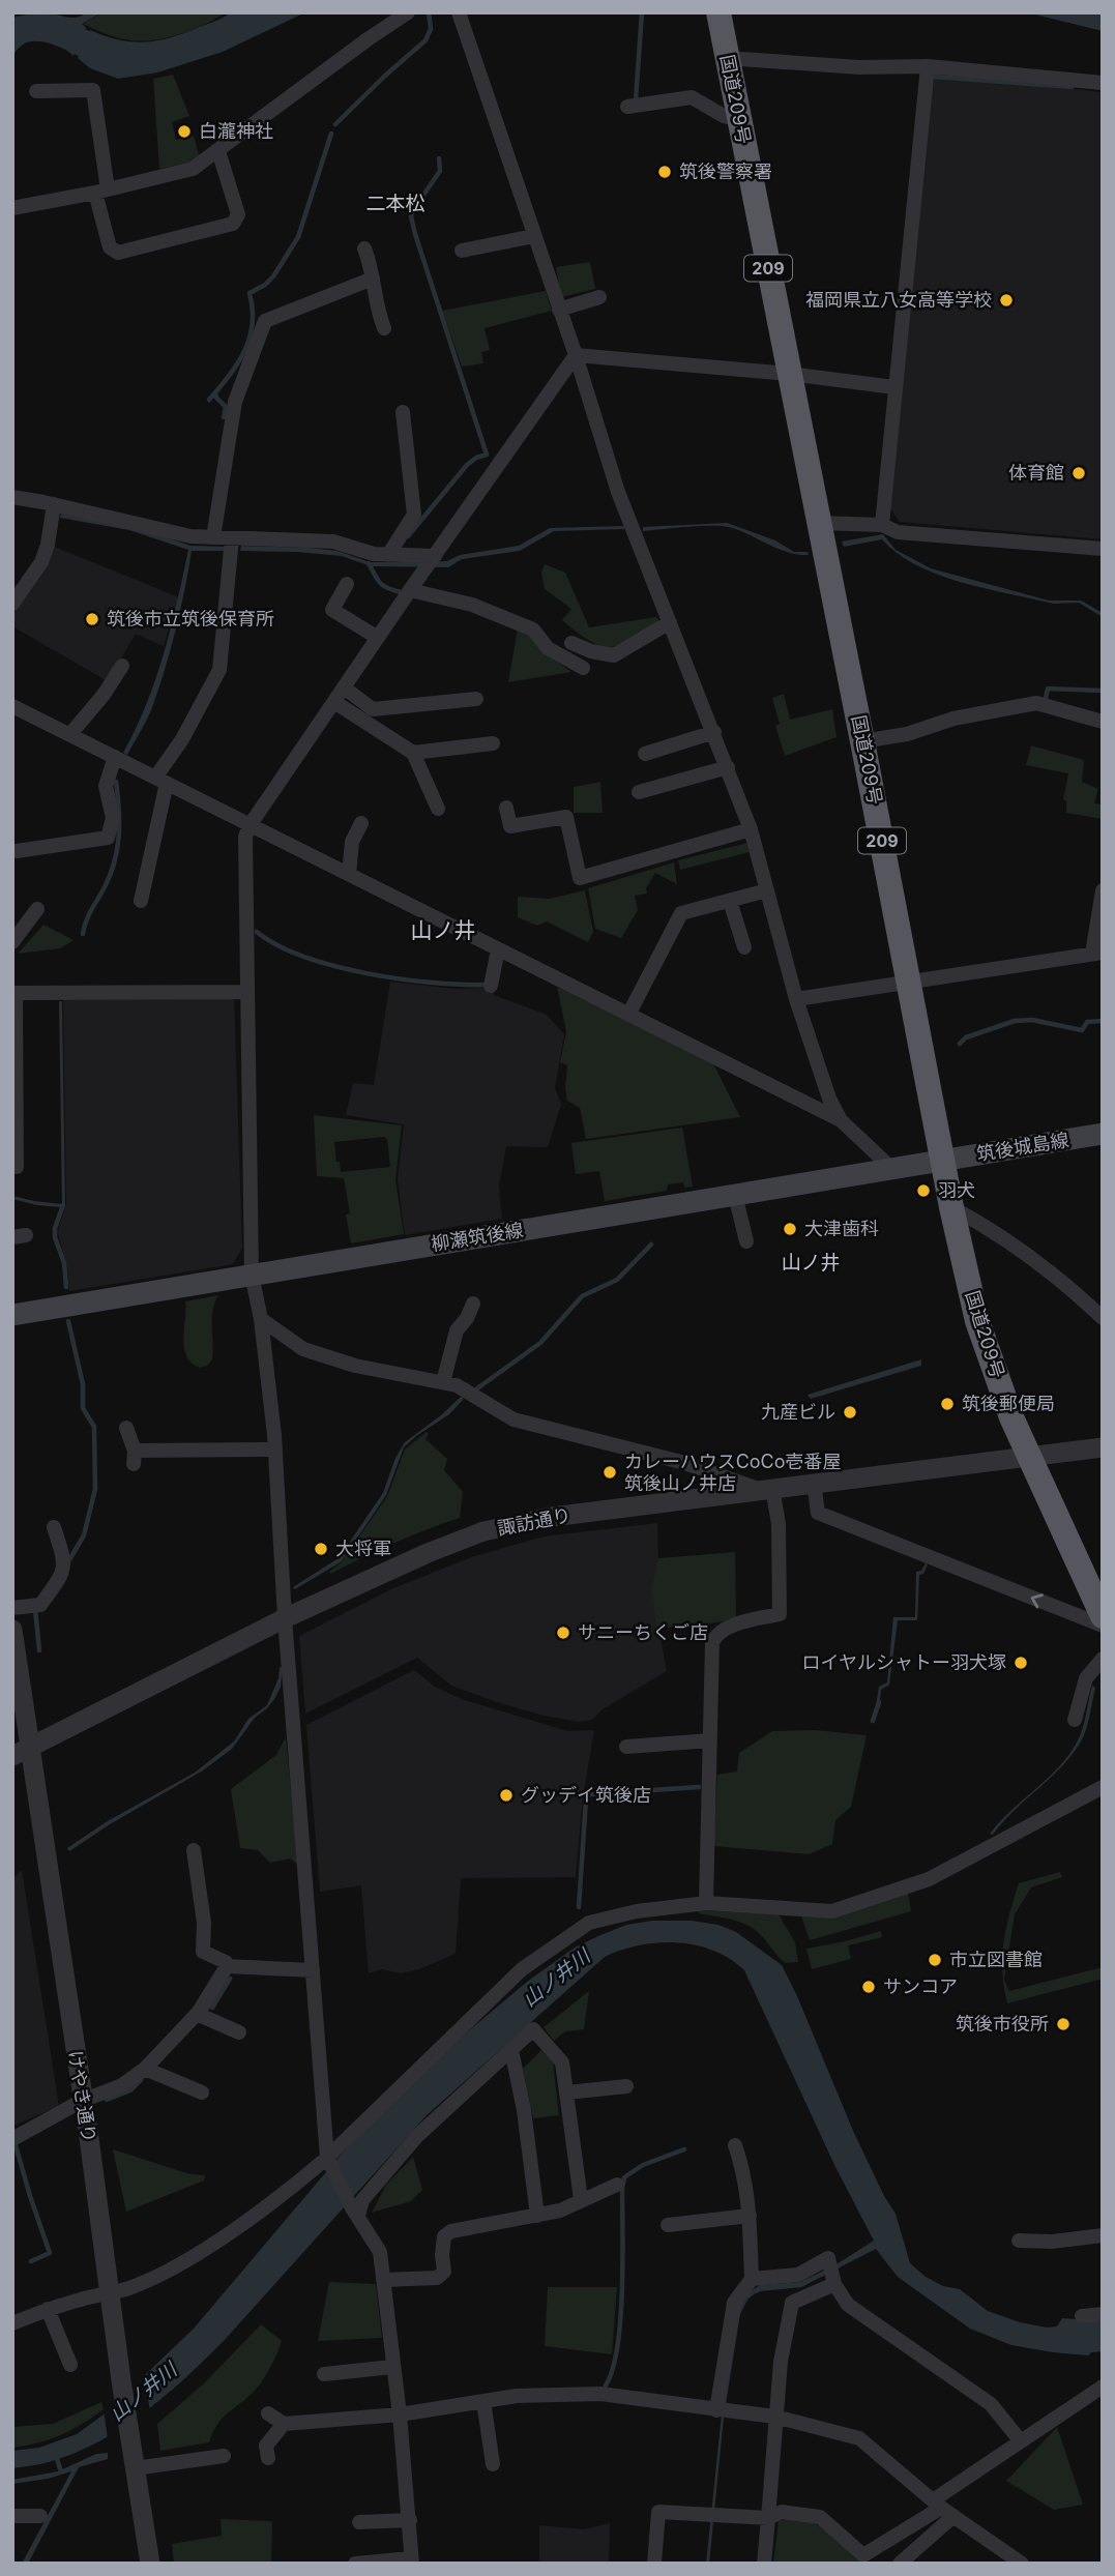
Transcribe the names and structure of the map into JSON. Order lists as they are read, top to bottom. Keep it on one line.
{"streets":{"highway":["国道209号","209"],"main road":["筑後城島線","柳瀬筑後線"],"street":["諏訪通り","けやき通り"]},"crossings":[["国道209号","筑後城島線"],["国道209号","柳瀬筑後線"],["国道209号","諏訪通り"],["筑後城島線","柳瀬筑後線"],["諏訪通り","けやき通り"]],"districts":["二本松","山ノ井","山ノ井"],"water":["山ノ井川"],"places":["白瀧神社","筑後警察署","福岡県立八女高等学校","体育館","筑後市立筑後保育所","羽犬","大津歯科","筑後郵便局","九産ビル","カレーハウスCoCo壱番屋 筑後山ノ井店","大将軍","サニーちくご店","ロイヤルシャトー羽犬塚","グッデイ筑後店","市立図書館","サンコア","筑後市役所"]}
